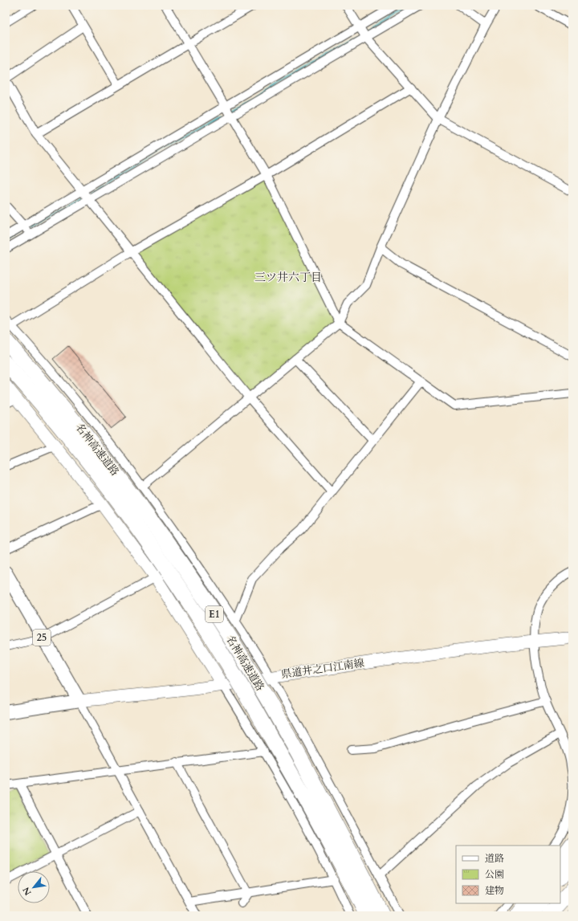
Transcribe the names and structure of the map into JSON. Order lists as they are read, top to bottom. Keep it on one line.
{"streets":{"highway":["名神高速道路","E1"],"main road":["25","県道井之口江南線"]},"crossings":[["25","県道井之口江南線"]],"districts":["三ツ井六丁目"],"legend":["道路","公園","建物"],"north":"bottom left"}
